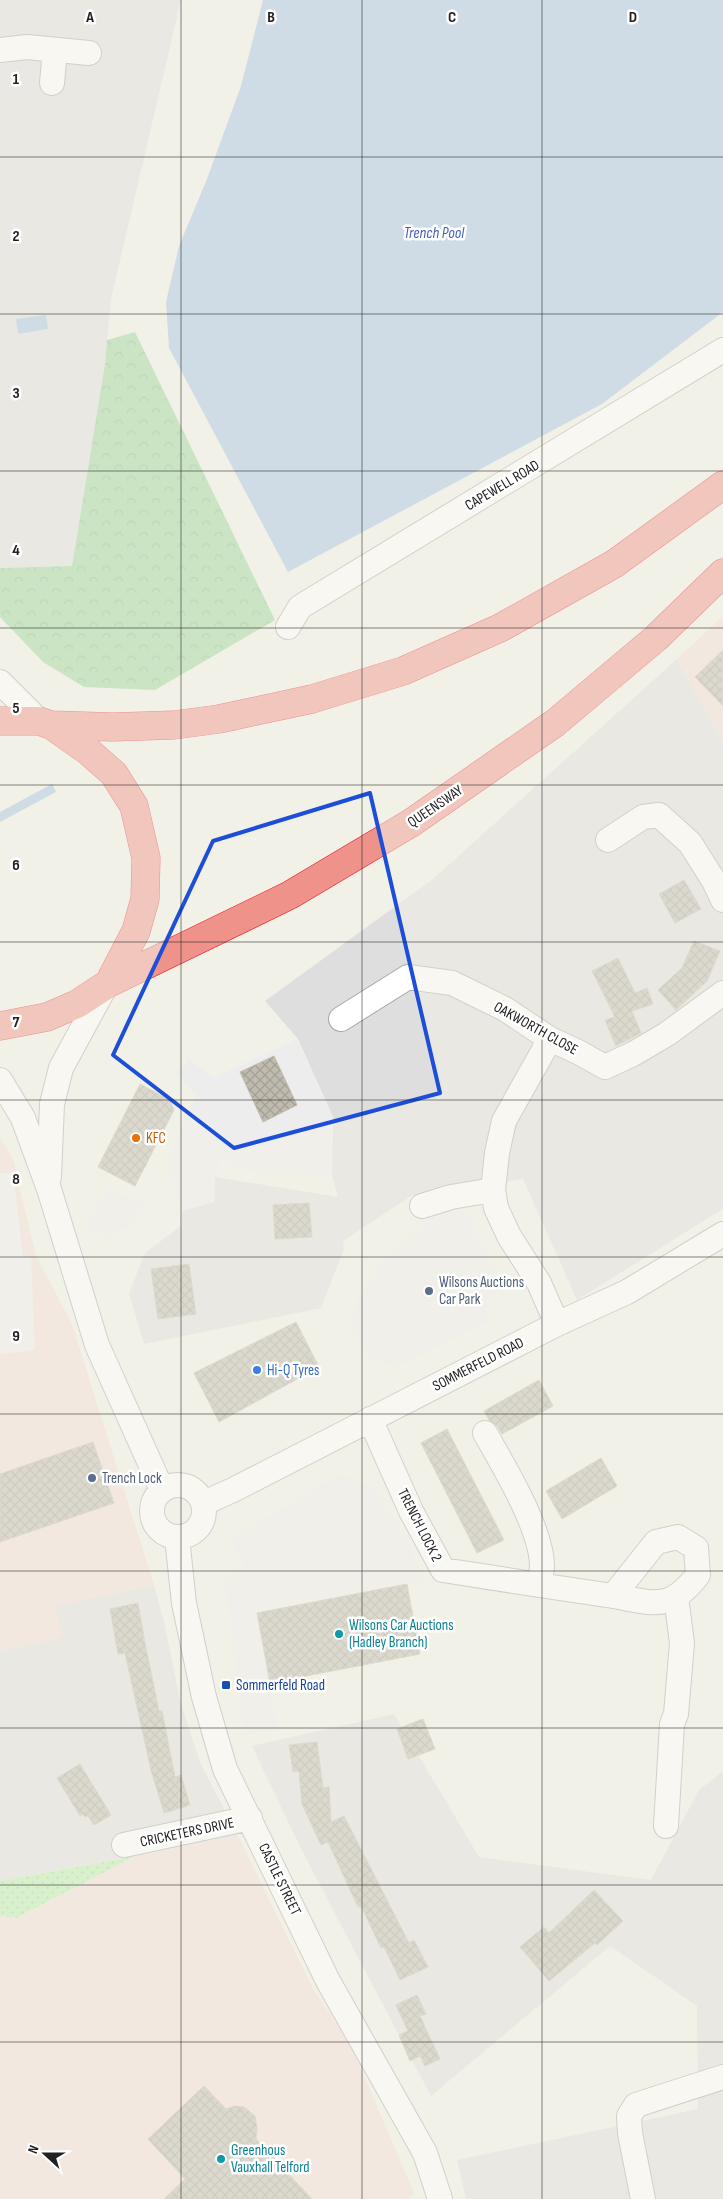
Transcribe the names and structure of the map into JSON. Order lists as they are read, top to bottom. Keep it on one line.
{"streets":{"highway":["QUEENSWAY"],"street":["CAPEWELL ROAD","OAKWORTH CLOSE","SOMMERFELD ROAD","TRENCH LOCK 2","CRICKETERS DRIVE","CASTLE STREET"]},"crossings":[["SOMMERFELD ROAD","TRENCH LOCK 2"],["SOMMERFELD ROAD","CASTLE STREET"],["CRICKETERS DRIVE","CASTLE STREET"]],"water":["Trench Pool"],"places":{"other":["KFC","Wilsons Auctions Car Park","Hi-Q Tyres","Trench Lock","Wilsons Car Auctions (Hadley Branch)","Greenhous Vauxhall Telford"],"transit":["Sommerfeld Road"]},"north":"left","grid":{"columns":["A","B","C","D"],"rows":["1","2","3","4","5","6","7","8","9"]}}
